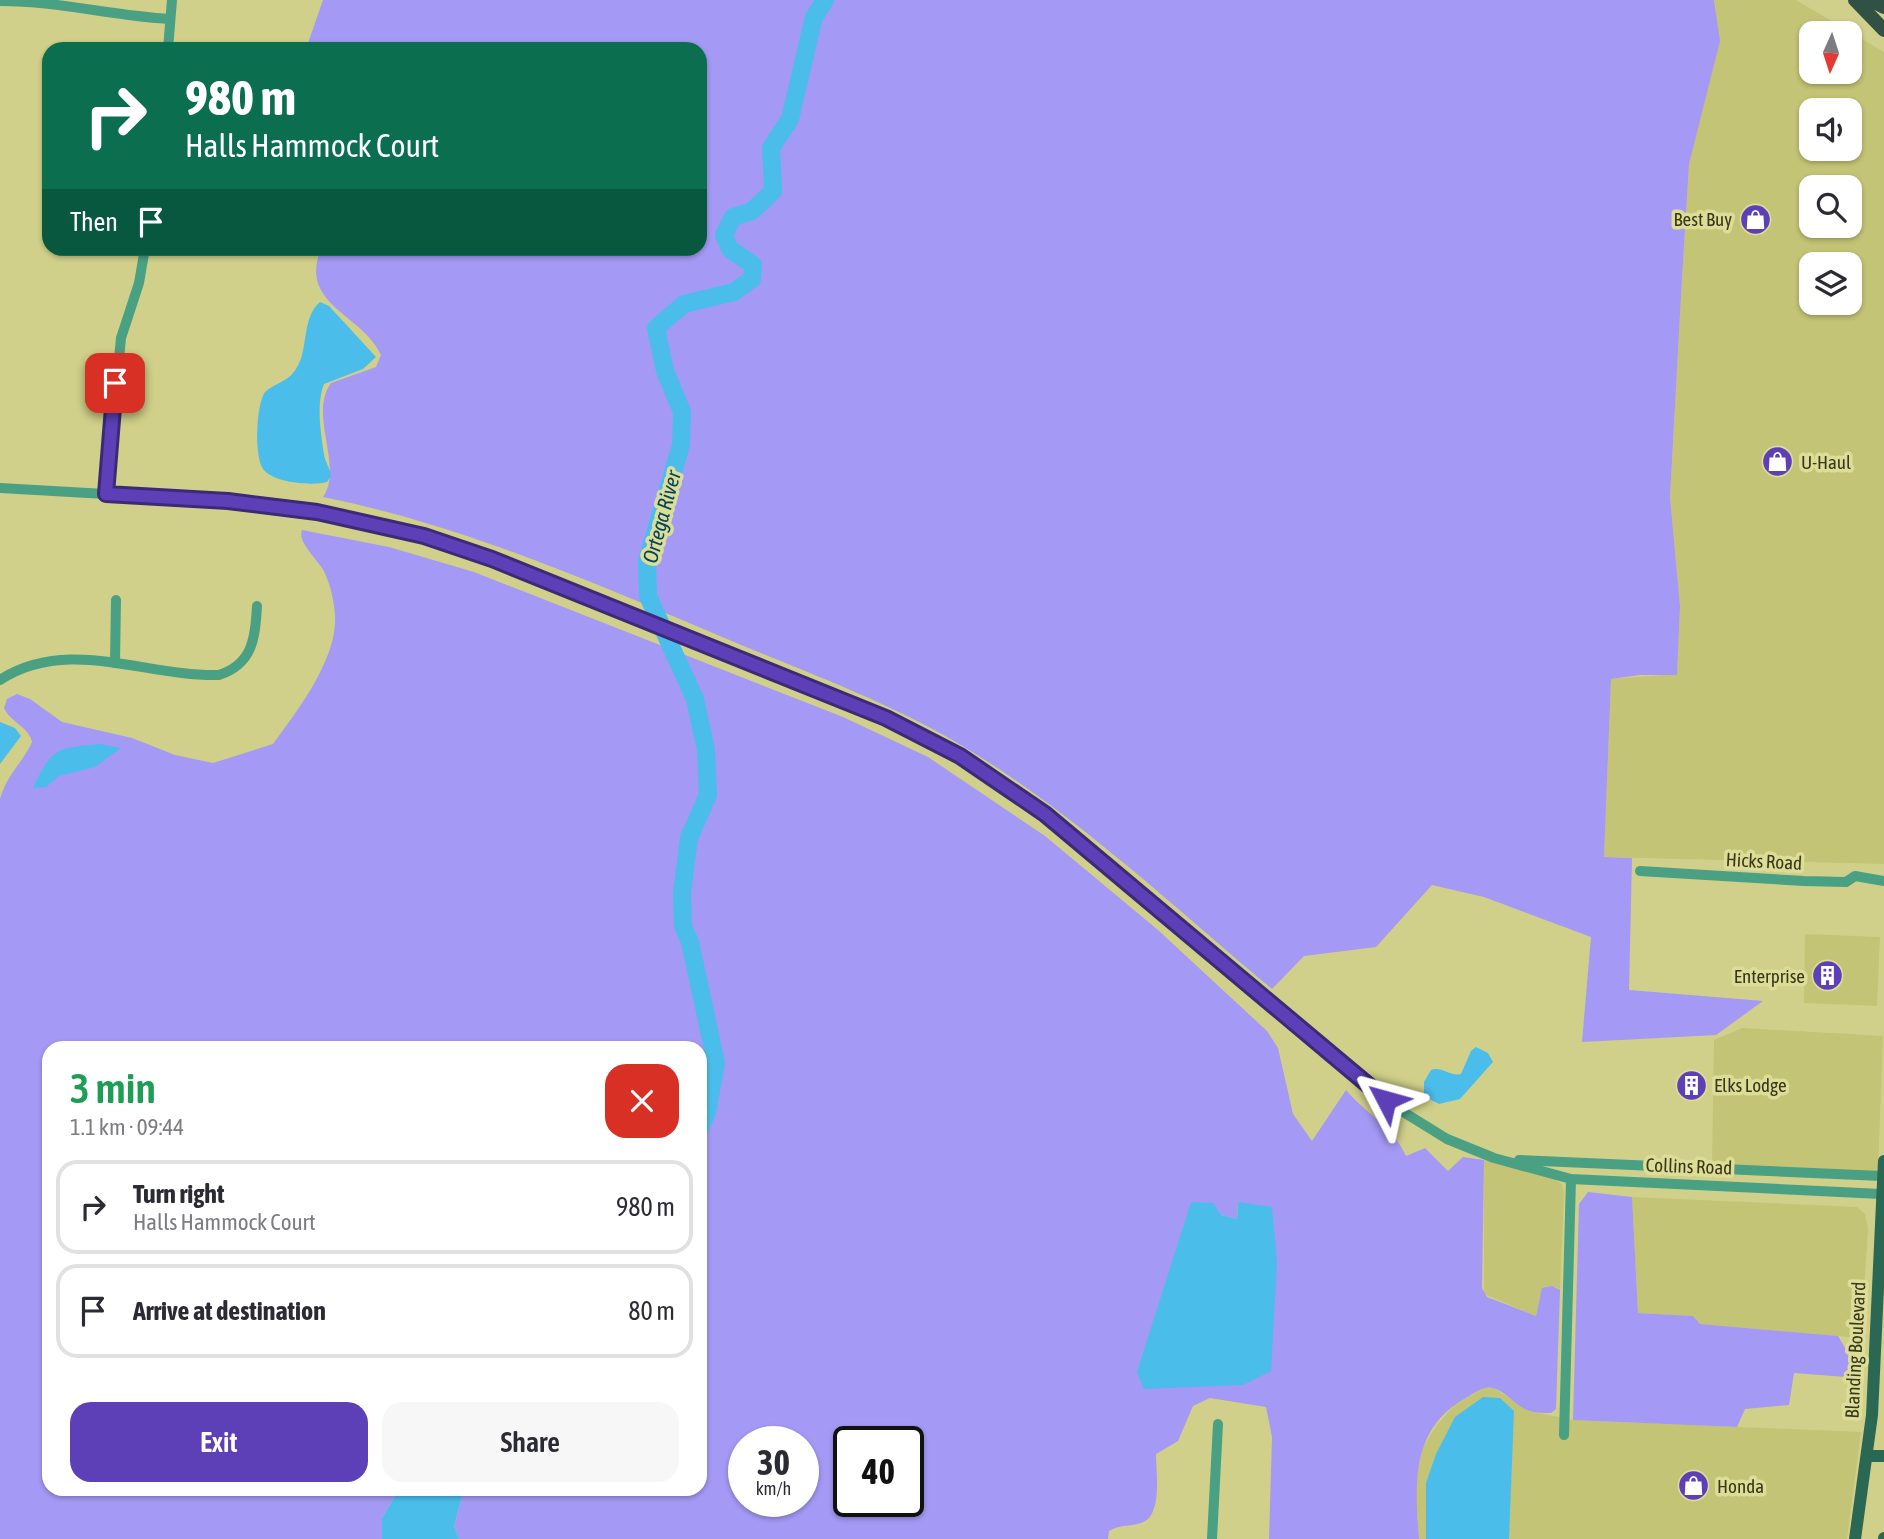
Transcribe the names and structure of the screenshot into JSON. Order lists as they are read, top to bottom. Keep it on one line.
{"streets":{"main road":["Blanding Boulevard"],"street":["Hicks Road","Collins Road"]},"crossings":[["Collins Road","Blanding Boulevard"]],"water":["Ortega River"],"places":{"shop":["Best Buy","U-Haul","Honda"],"building":["Enterprise","Elks Lodge"]},"north":"bottom","page":{"turn":["980 m","Halls Hammock Court"],"then":"Then","heading":["3 min","1.1 km · 09:44"],"list":[{"name":"Turn right","note":"Halls Hammock Court","value":"980 m"},{"name":"Arrive at destination","value":"80 m"}],"buttons":["Exit","Share"],"speed":"30 km/h","limit":"40"}}
